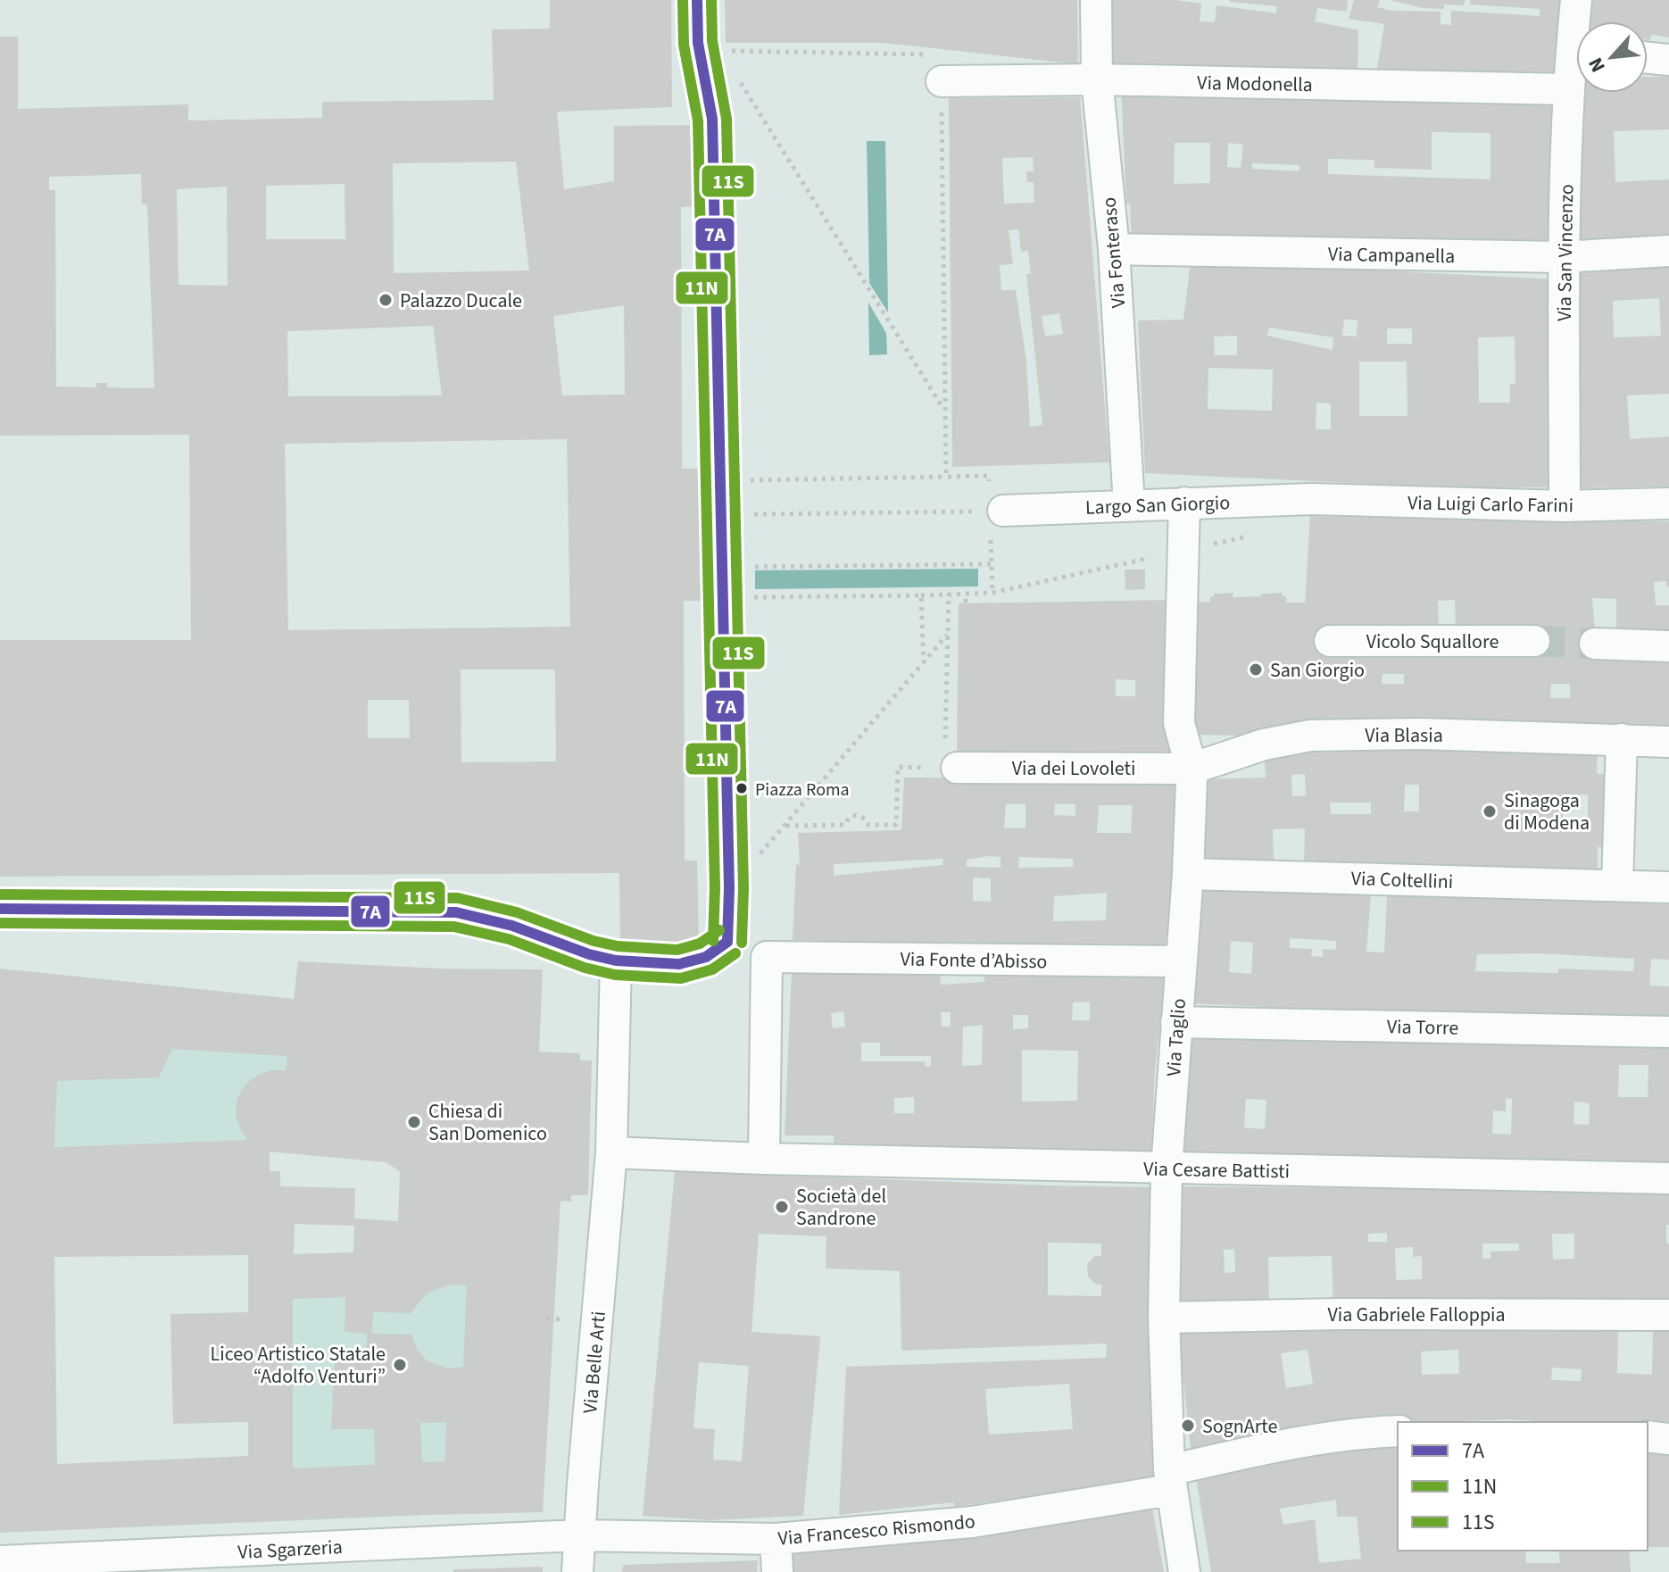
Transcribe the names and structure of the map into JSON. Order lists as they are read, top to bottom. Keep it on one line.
{"streets":{"street":["Via Modonella","Via Fonteraso","Via San Vincenzo","Via Campanella","Via Luigi Carlo Farini","Largo San Giorgio","Vicolo Squallore","Via Blasia","Via dei Lovoleti","Via Coltellini","Via Fonte d’Abisso","Via Torre","Via Taglio","Via Cesare Battisti","Via Gabriele Falloppia","Via Belle Arti","Via Francesco Rismondo","Via Sgarzeria"]},"crossings":[["Via Modonella","Via Fonteraso"],["Via Modonella","Via San Vincenzo"],["Via Fonteraso","Via Campanella"],["Via Fonteraso","Largo San Giorgio"],["Via San Vincenzo","Via Campanella"],["Via San Vincenzo","Via Luigi Carlo Farini"],["Via Luigi Carlo Farini","Largo San Giorgio"],["Largo San Giorgio","Via Taglio"],["Via Blasia","Via dei Lovoleti"],["Via Blasia","Via Taglio"],["Via dei Lovoleti","Via Taglio"],["Via Coltellini","Via Taglio"],["Via Fonte d’Abisso","Via Taglio"],["Via Fonte d’Abisso","Via Cesare Battisti"],["Via Torre","Via Taglio"],["Via Taglio","Via Cesare Battisti"],["Via Taglio","Via Gabriele Falloppia"],["Via Taglio","Via Francesco Rismondo"],["Via Cesare Battisti","Via Belle Arti"],["Via Belle Arti","Via Francesco Rismondo"],["Via Belle Arti","Via Sgarzeria"],["Via Francesco Rismondo","Via Sgarzeria"]],"places":["Palazzo Ducale","San Giorgio","Piazza Roma","Sinagoga di Modena","Chiesa di San Domenico","Società del Sandrone","Liceo Artistico Statale “Adolfo Venturi”","SognArte"],"lines":["transit line 7A","transit line 11N","transit line 11S"],"legend":["7A","11N","11S"],"north":"bottom left"}
